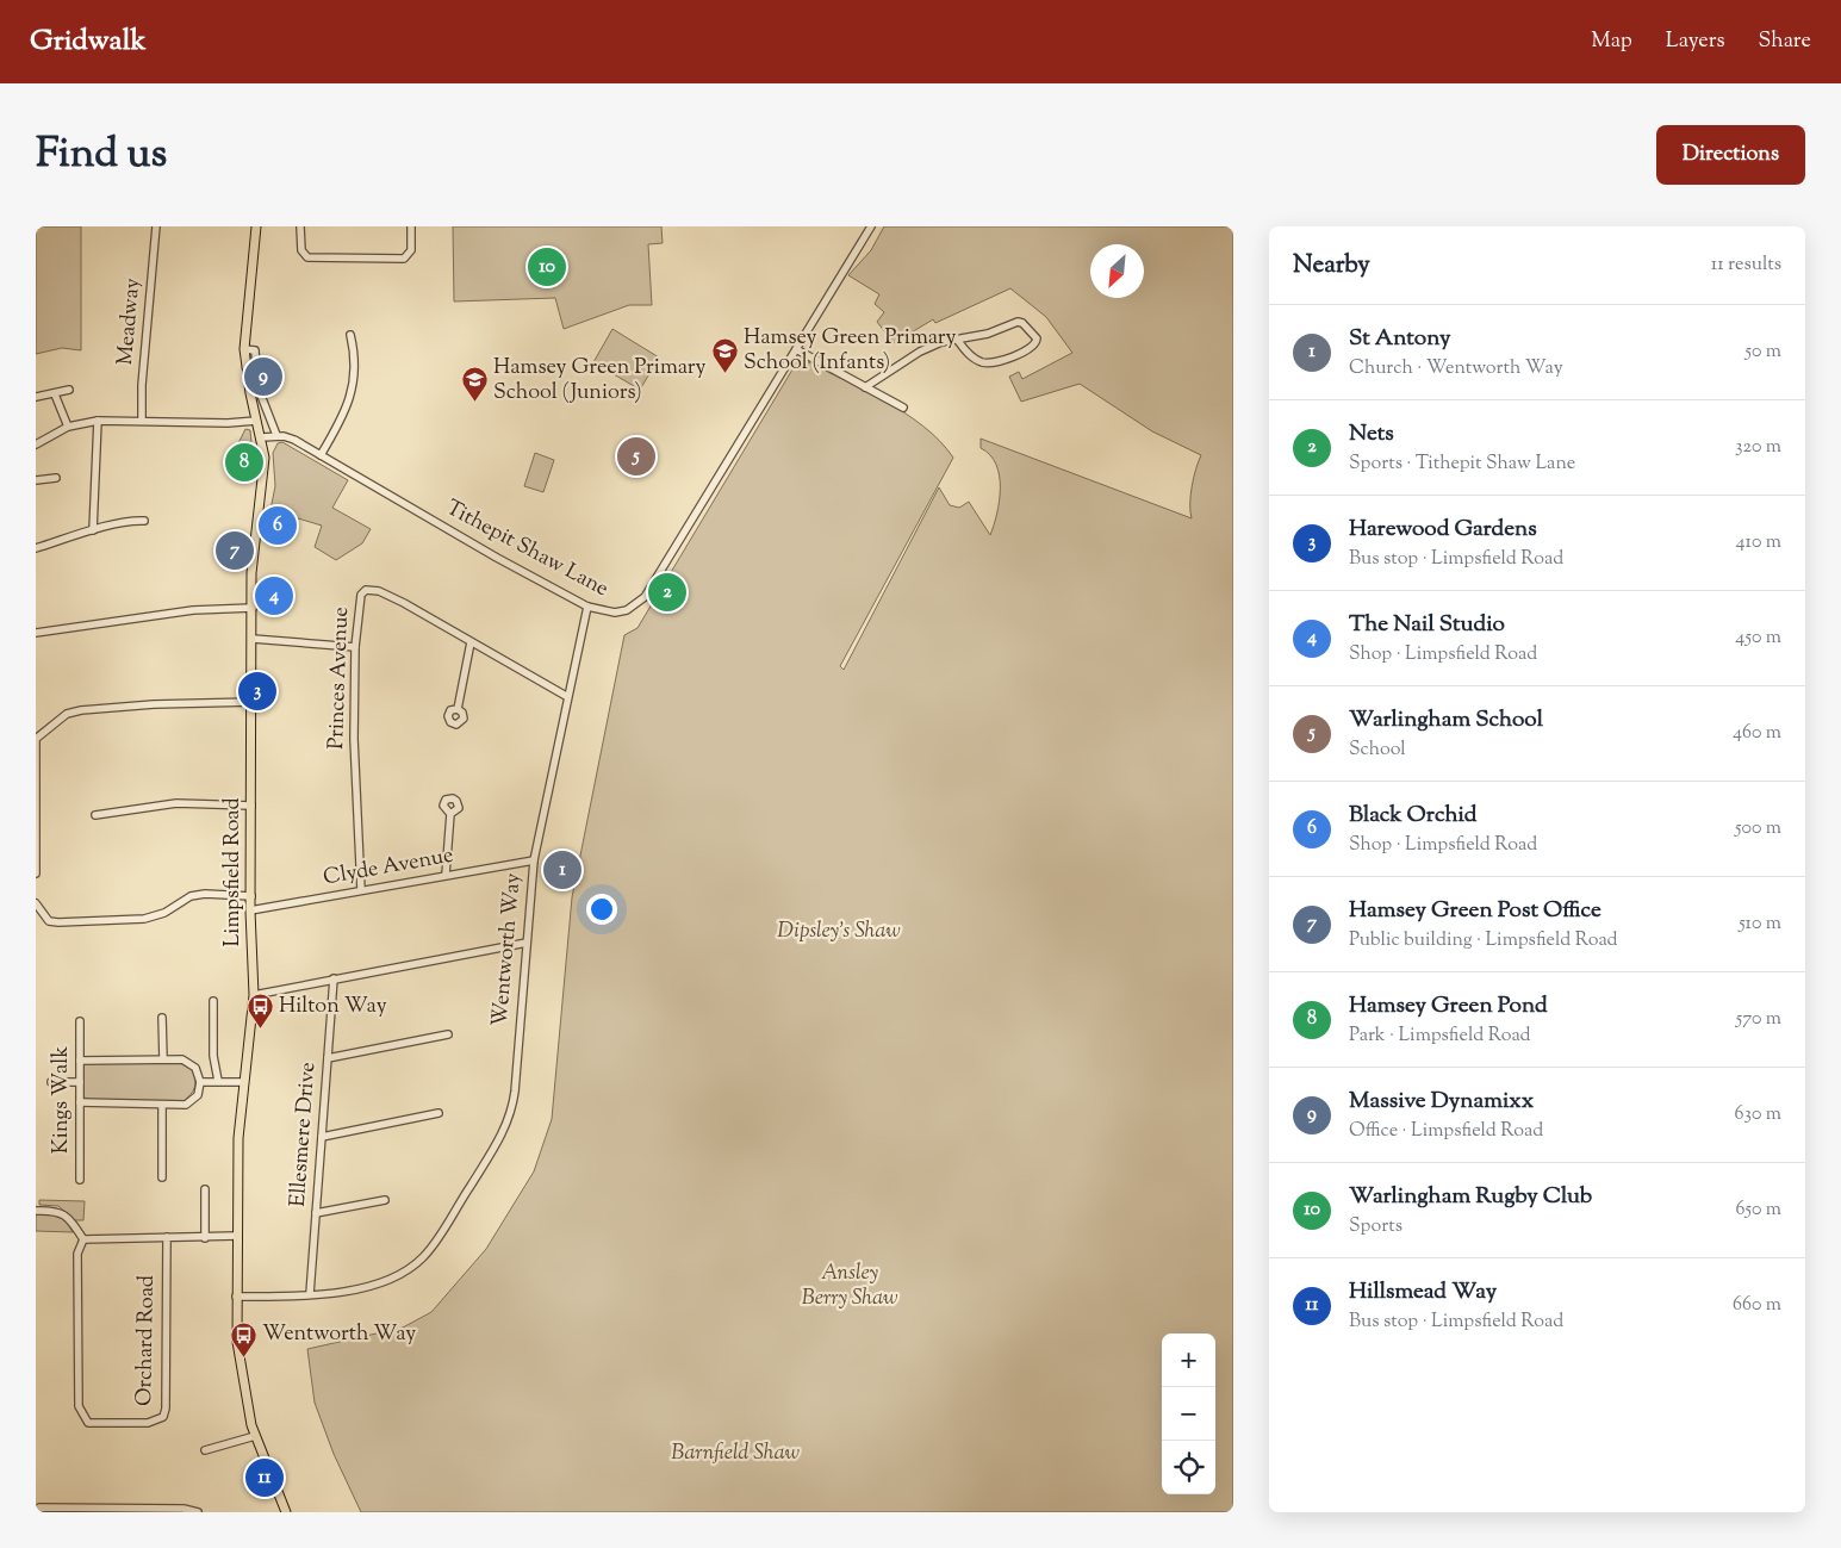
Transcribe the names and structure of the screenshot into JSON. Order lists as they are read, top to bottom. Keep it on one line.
{"streets":{"main road":["Limpsfield Road"],"street":["Meadway","Tithepit Shaw Lane","Princes Avenue","Clyde Avenue","Wentworth Way","Kings Walk","Ellesmere Drive","Orchard Road"]},"crossings":[["Tithepit Shaw Lane","Limpsfield Road"],["Tithepit Shaw Lane","Wentworth Way"],["Princes Avenue","Clyde Avenue"],["Princes Avenue","Wentworth Way"],["Clyde Avenue","Limpsfield Road"],["Clyde Avenue","Wentworth Way"],["Limpsfield Road","Wentworth Way"],["Wentworth Way","Ellesmere Drive"]],"parks":["Dipsley's Shaw","Ansley Berry Shaw","Barnfield Shaw"],"places":{"school or university":["Hamsey Green Primary School (Infants)","Hamsey Green Primary School (Juniors)"],"bus stop":["Hilton Way","Wentworth Way"]},"north":"bottom left","page":{"header":"Gridwalk","nav":["Map","Layers","Share"],"title":"Find us","buttons":"Directions","heading":["Nearby","11 results"],"pins":["10","9","5","8","6","7","2","4","3","1","11"],"list":[{"mark":"1","name":"St Antony","note":"Church · Wentworth Way","value":"50 m"},{"mark":"2","name":"Nets","note":"Sports · Tithepit Shaw Lane","value":"320 m"},{"mark":"3","name":"Harewood Gardens","note":"Bus stop · Limpsfield Road","value":"410 m"},{"mark":"4","name":"The Nail Studio","note":"Shop · Limpsfield Road","value":"450 m"},{"mark":"5","name":"Warlingham School","note":"School","value":"460 m"},{"mark":"6","name":"Black Orchid","note":"Shop · Limpsfield Road","value":"500 m"},{"mark":"7","name":"Hamsey Green Post Office","note":"Public building · Limpsfield Road","value":"510 m"},{"mark":"8","name":"Hamsey Green Pond","note":"Park · Limpsfield Road","value":"570 m"},{"mark":"9","name":"Massive Dynamixx","note":"Office · Limpsfield Road","value":"630 m"},{"mark":"10","name":"Warlingham Rugby Club","note":"Sports","value":"650 m"},{"mark":"11","name":"Hillsmead Way","note":"Bus stop · Limpsfield Road","value":"660 m"}],"map_buttons":["+","−"]}}
